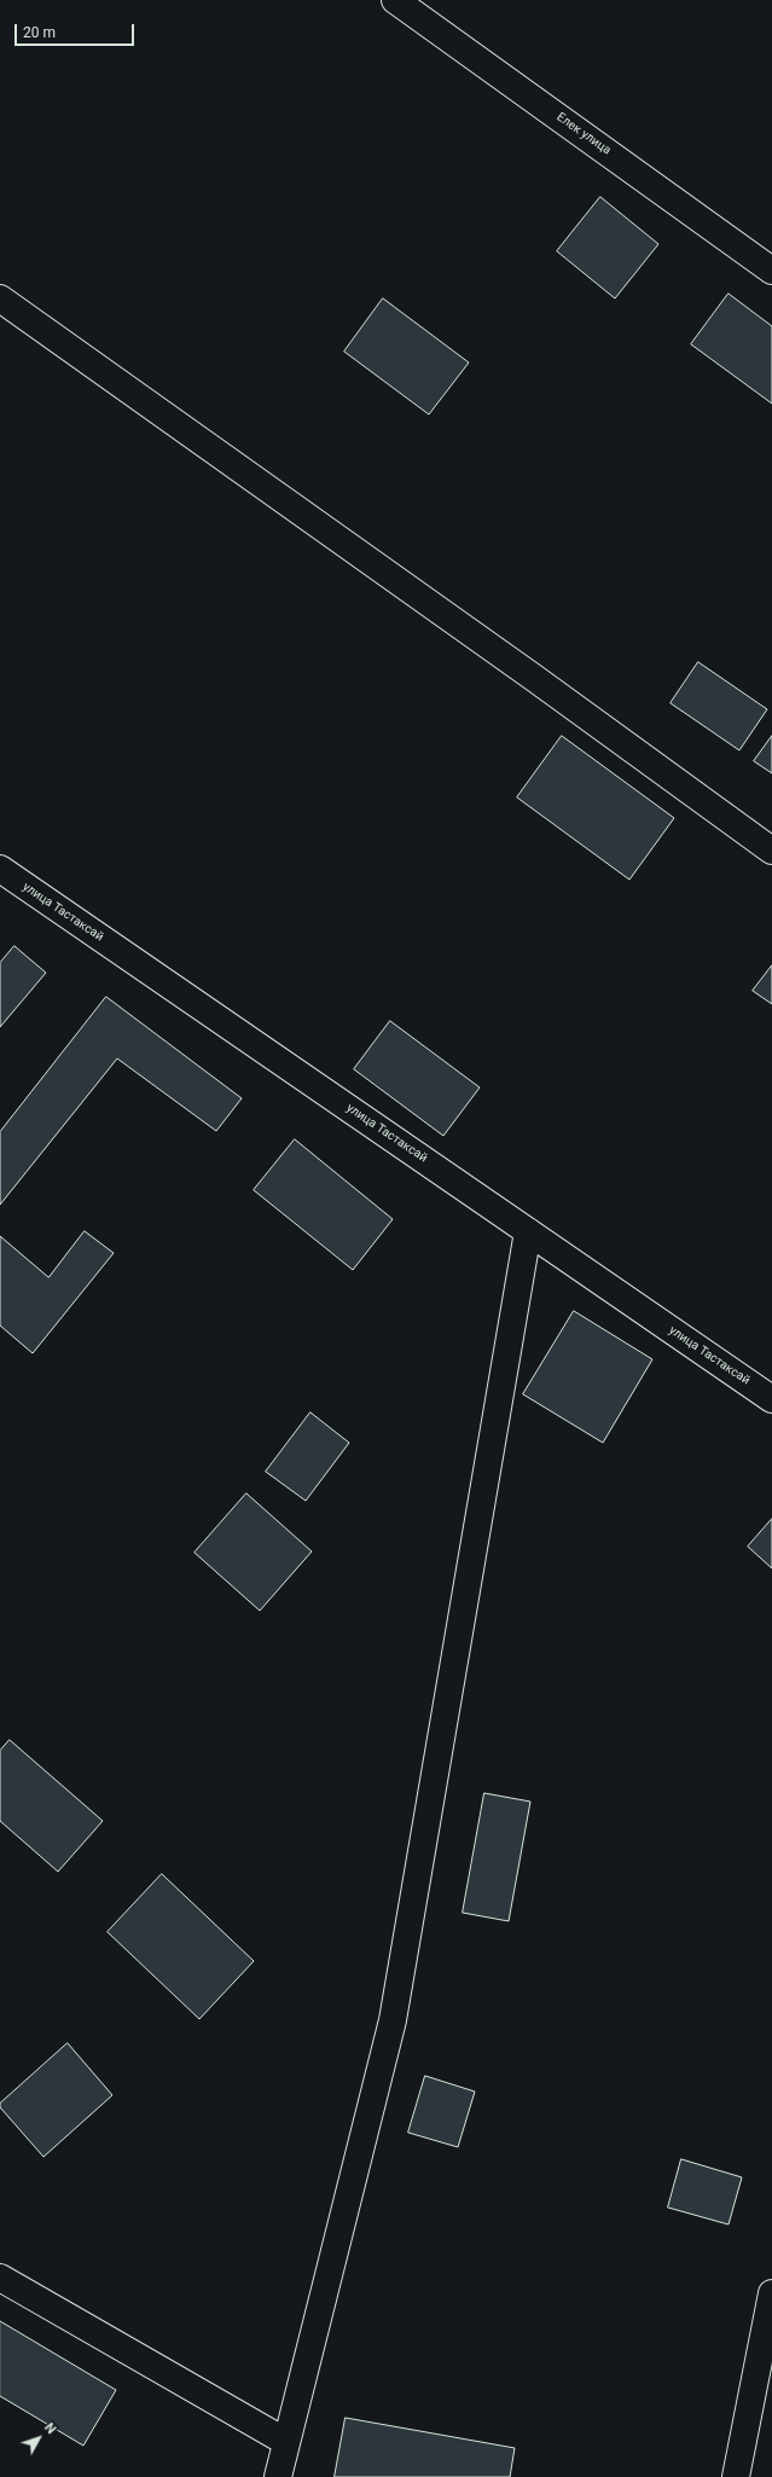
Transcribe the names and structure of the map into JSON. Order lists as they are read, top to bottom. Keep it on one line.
{"streets":{"street":["Елек улица","улица Тастаксай"]},"scale_bar":"20 m","north":"top right"}
